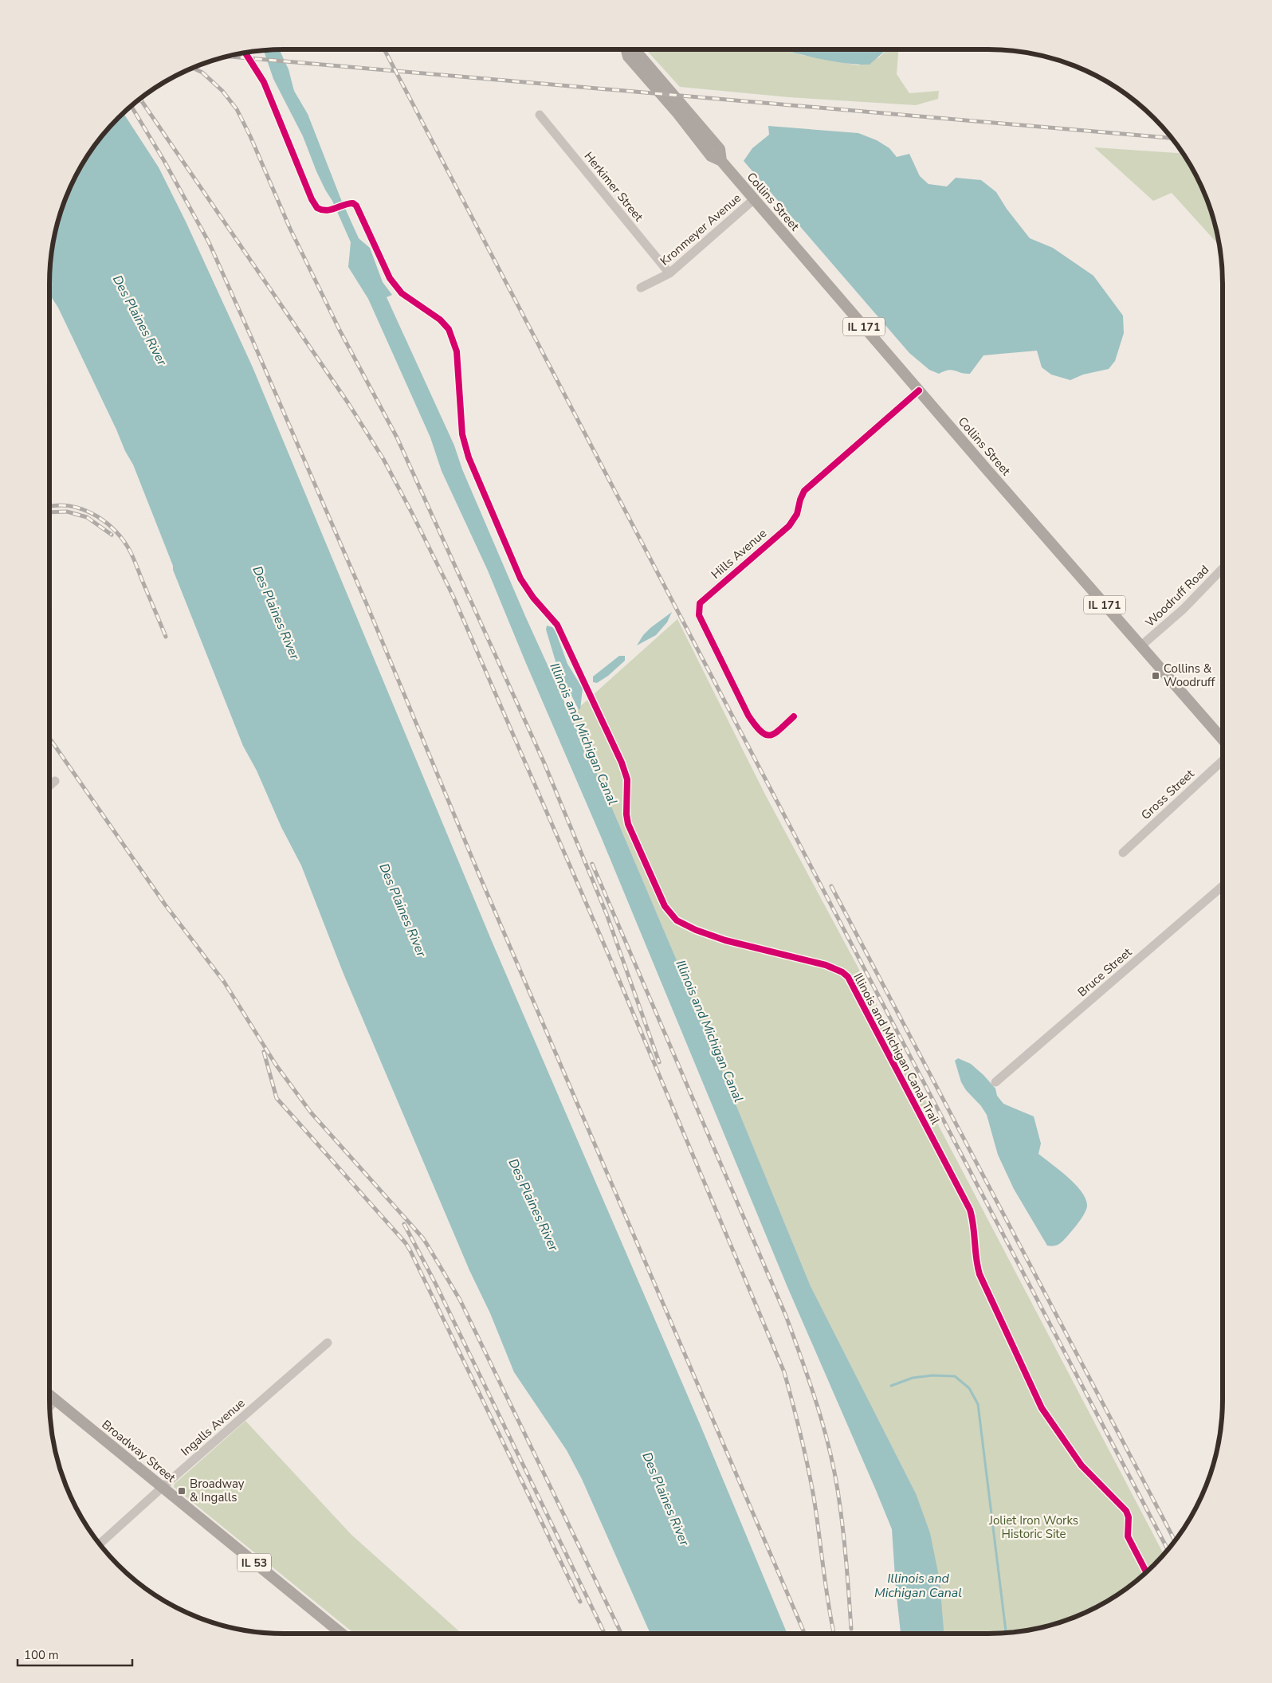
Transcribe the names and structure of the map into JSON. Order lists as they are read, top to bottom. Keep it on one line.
{"streets":{"main road":["Collins Street","IL 171","Broadway Street","IL 53"],"street":["Herkimer Street","Kronmeyer Avenue","Hills Avenue","Woodruff Road","Gross Street","Bruce Street","Ingalls Avenue"],"cycle path":["Illinois and Michigan Canal Trail"]},"crossings":[["Herkimer Street","Kronmeyer Avenue"],["Collins Street","Kronmeyer Avenue"],["Collins Street","Hills Avenue"],["Collins Street","Woodruff Road"],["Ingalls Avenue","Broadway Street"]],"water":["Des Plaines River","Illinois and Michigan Canal"],"parks":["Joliet Iron Works Historic Site"],"places":{"transit":["Collins & Woodruff","Broadway & Ingalls"]},"scale_bar":"100 m"}
